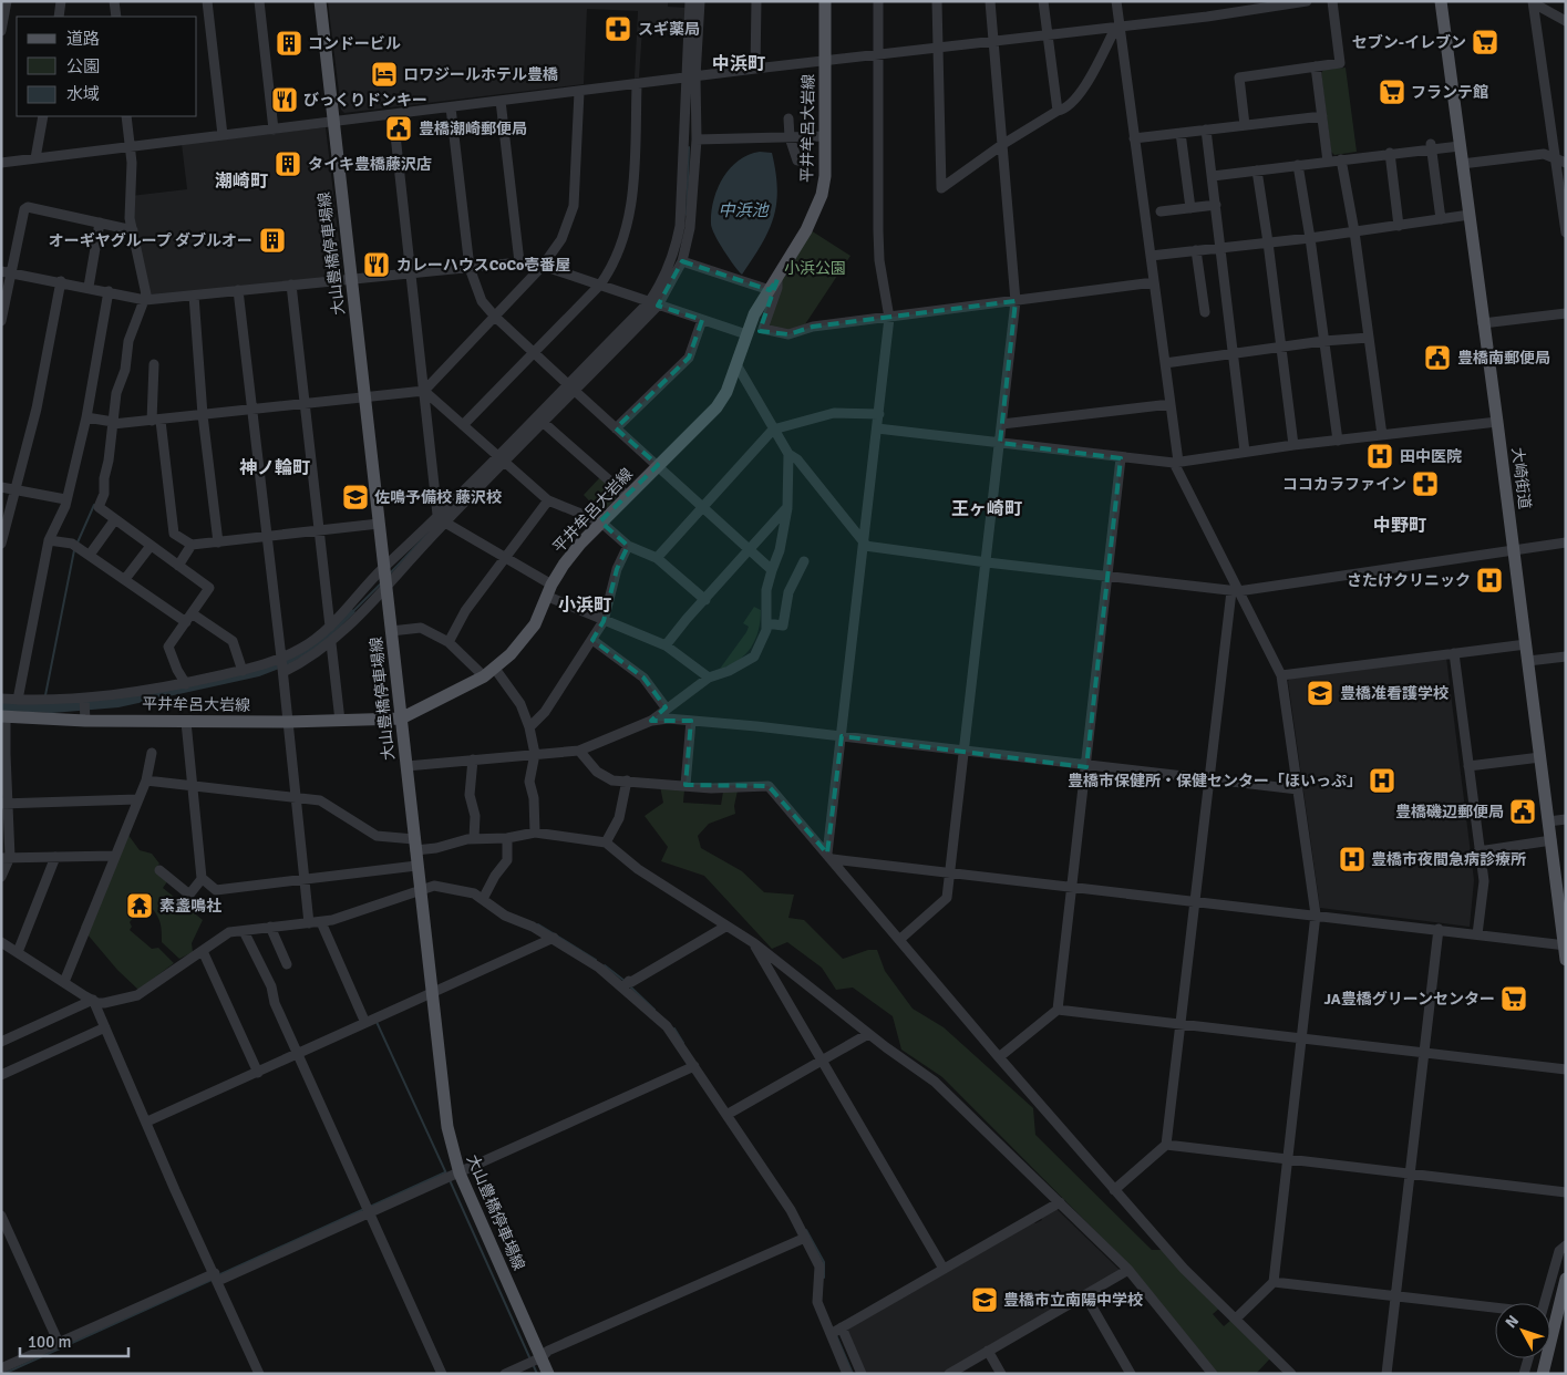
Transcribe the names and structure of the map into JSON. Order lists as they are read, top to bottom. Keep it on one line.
{"streets":{"main road":["平井牟呂大岩線","大山豊橋停車場線","大崎街道"]},"crossings":[["平井牟呂大岩線","大山豊橋停車場線"]],"districts":["中浜町","潮崎町","神ノ輪町","王ヶ崎町","中野町","小浜町"],"water":["中浜池"],"parks":["小浜公園"],"places":{"pharmacy":["スギ薬局","ココカラファイン"],"supermarket":["セブン-イレブン","フランテ館","JA豊橋グリーンセンター"],"building":["コンドービル","タイキ豊橋藤沢店","オーギヤグループ ダブルオー"],"hotel":["ロワジールホテル豊橋"],"restaurant":["びっくりドンキー","カレーハウスCoCo壱番屋"],"public building":["豊橋潮崎郵便局","豊橋南郵便局","豊橋磯辺郵便局"],"hospital":["田中医院","さたけクリニック","豊橋市保健所・保健センター「ほいっぷ」","豊橋市夜間急病診療所"],"school or university":["佐鳴予備校 藤沢校","豊橋准看護学校","豊橋市立南陽中学校"],"temple":["素盞鳴社"]},"legend":["道路","公園","水域"],"scale_bar":"100 m","north":"top left"}
